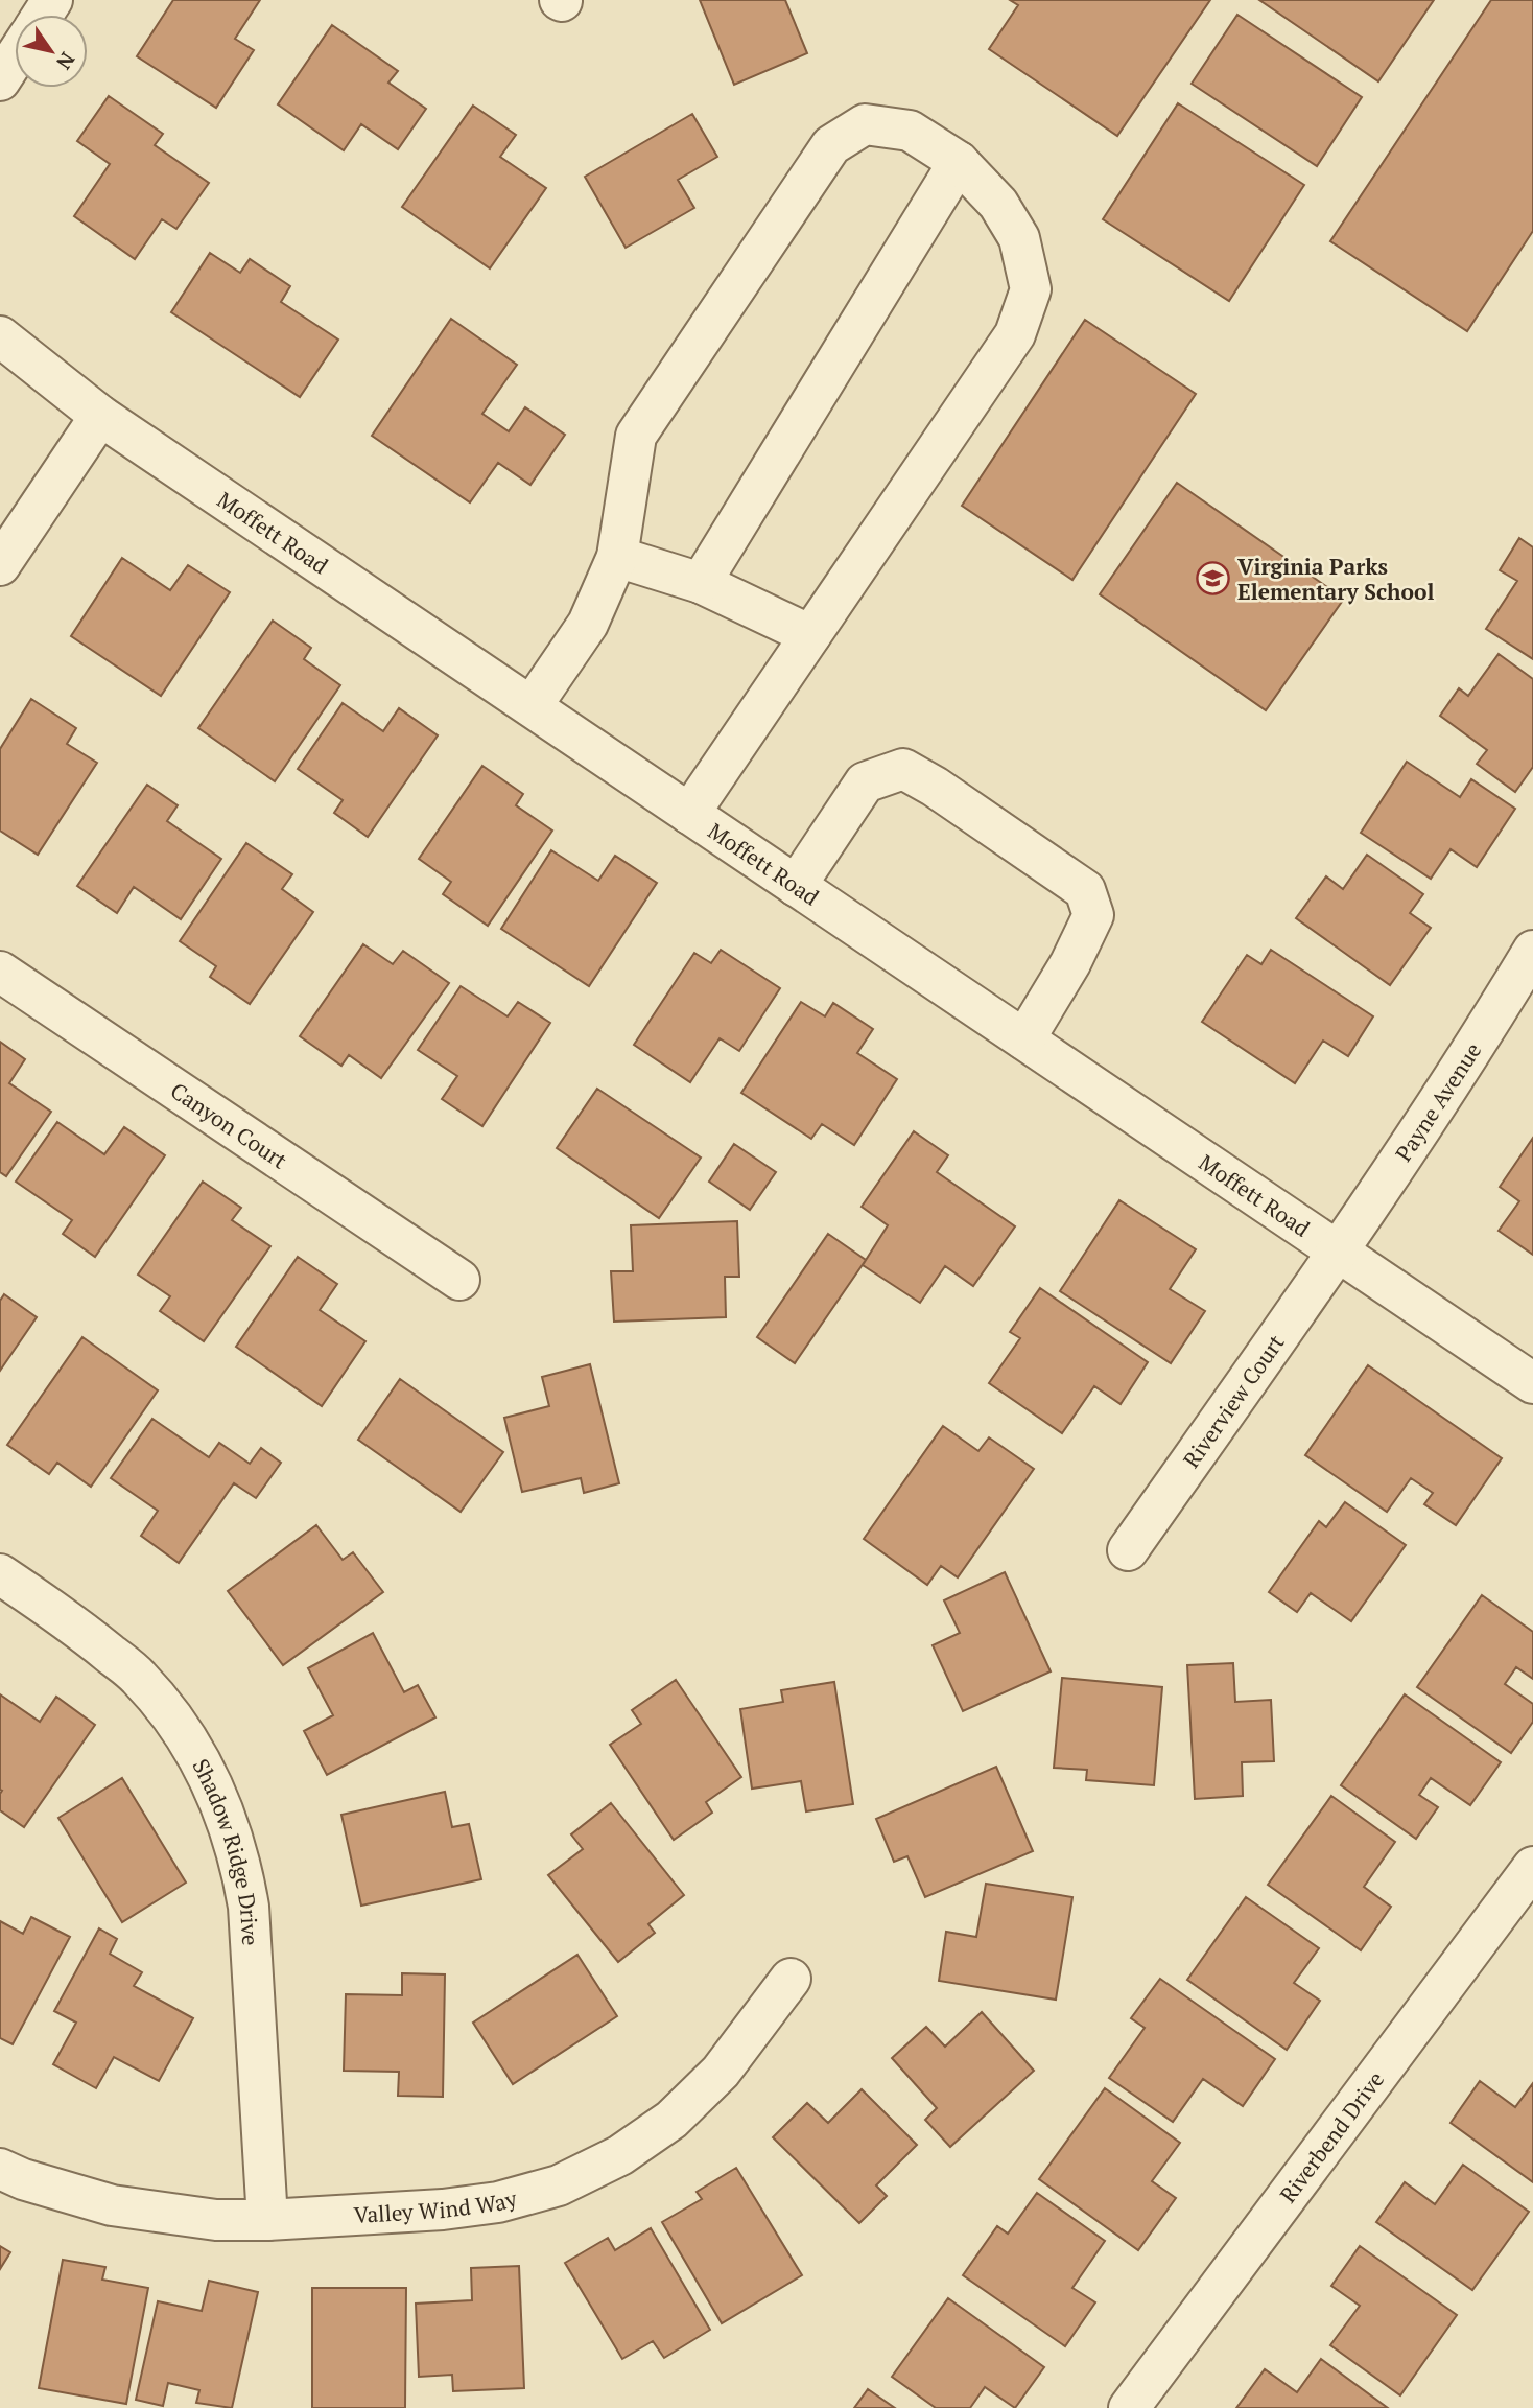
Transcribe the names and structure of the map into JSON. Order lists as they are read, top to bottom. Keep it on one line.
{"streets":{"street":["Moffett Road","Payne Avenue","Canyon Court","Riverview Court","Shadow Ridge Drive","Riverbend Drive","Valley Wind Way"]},"crossings":[["Moffett Road","Payne Avenue"],["Moffett Road","Riverview Court"],["Payne Avenue","Riverview Court"],["Shadow Ridge Drive","Valley Wind Way"]],"places":{"school or university":["Virginia Parks Elementary School"]},"north":"bottom right"}
